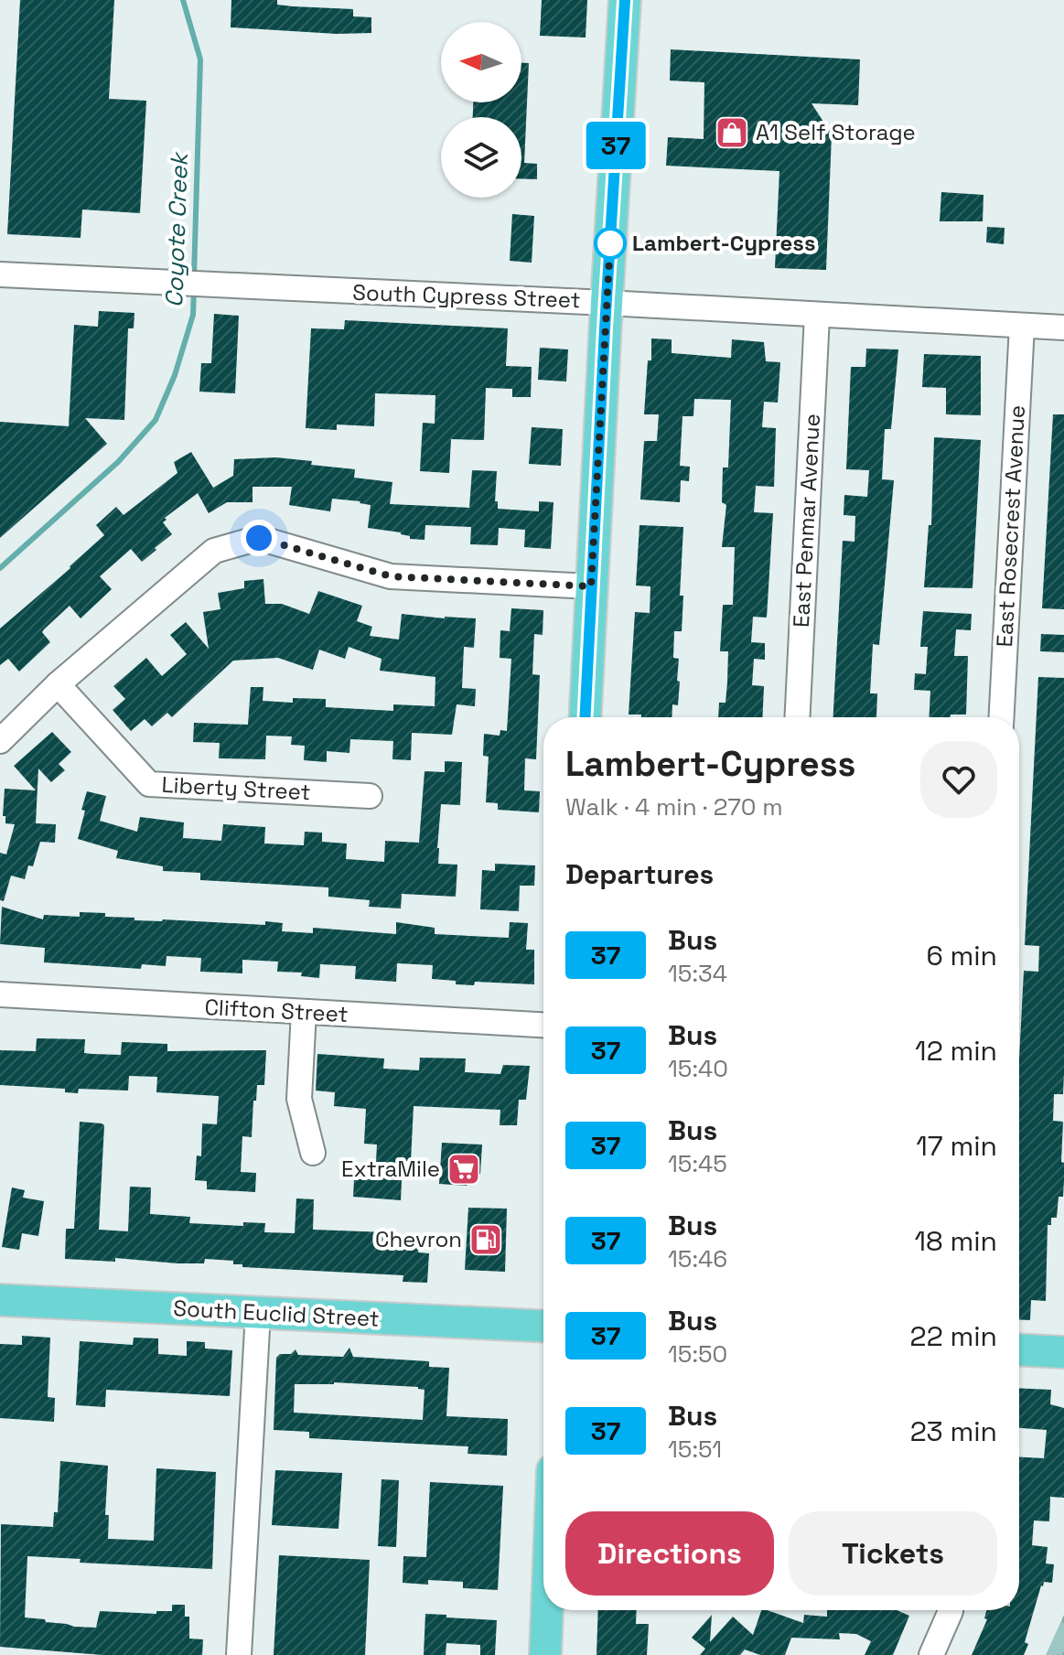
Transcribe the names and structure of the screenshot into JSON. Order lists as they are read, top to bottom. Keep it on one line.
{"streets":{"main road":["South Euclid Street"],"street":["South Cypress Street","East Penmar Avenue","East Rosecrest Avenue","Liberty Street","Clifton Street"]},"crossings":[["South Cypress Street","East Penmar Avenue"],["South Cypress Street","East Rosecrest Avenue"]],"water":["Coyote Creek"],"places":{"shop":["A1 Self Storage"],"other":["Lambert-Cypress"],"supermarket":["ExtraMile"],"fuel station":["Chevron"]},"lines":["bus line 37"],"north":"left","page":{"on_map":"37","heading":[["Lambert-Cypress","Walk · 4 min · 270 m"],"Departures"],"list":[{"mark":"37","name":"Bus","note":"15:34","value":"6 min"},{"mark":"37","name":"Bus","note":"15:40","value":"12 min"},{"mark":"37","name":"Bus","note":"15:45","value":"17 min"},{"mark":"37","name":"Bus","note":"15:46","value":"18 min"},{"mark":"37","name":"Bus","note":"15:50","value":"22 min"},{"mark":"37","name":"Bus","note":"15:51","value":"23 min"}],"buttons":["Directions","Tickets"]}}
